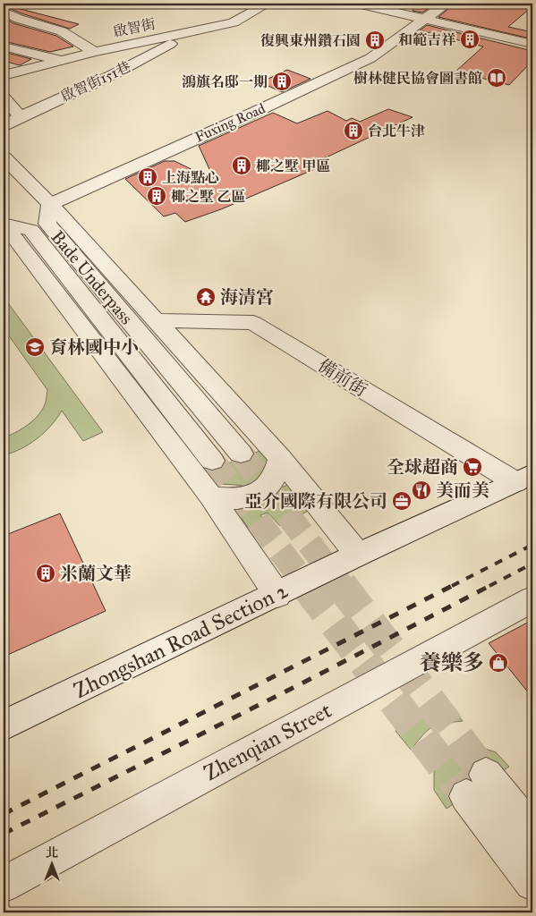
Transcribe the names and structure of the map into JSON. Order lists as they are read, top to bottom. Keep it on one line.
{"streets":{"street":["啟智街","啟智街151巷","Fuxing Road","Bade Underpass","備前街","Zhongshan Road Section 2","Zhenqian Street"]},"crossings":[["啟智街","啟智街151巷"],["Fuxing Road","Bade Underpass"],["備前街","Zhongshan Road Section 2"]],"places":{"building":["和範吉祥","復興東州鑽石園","鴻旗名邸一期","台北牛津","椰之墅 甲區","上海點心","椰之墅 乙區","米蘭文華"],"library":["樹林健民協會圖書館"],"temple":["海清宮"],"school or university":["育林國中小"],"supermarket":["全球超商"],"restaurant":["美而美"],"office":["亞介國際有限公司"],"shop":["養樂多"]},"north":"top"}
